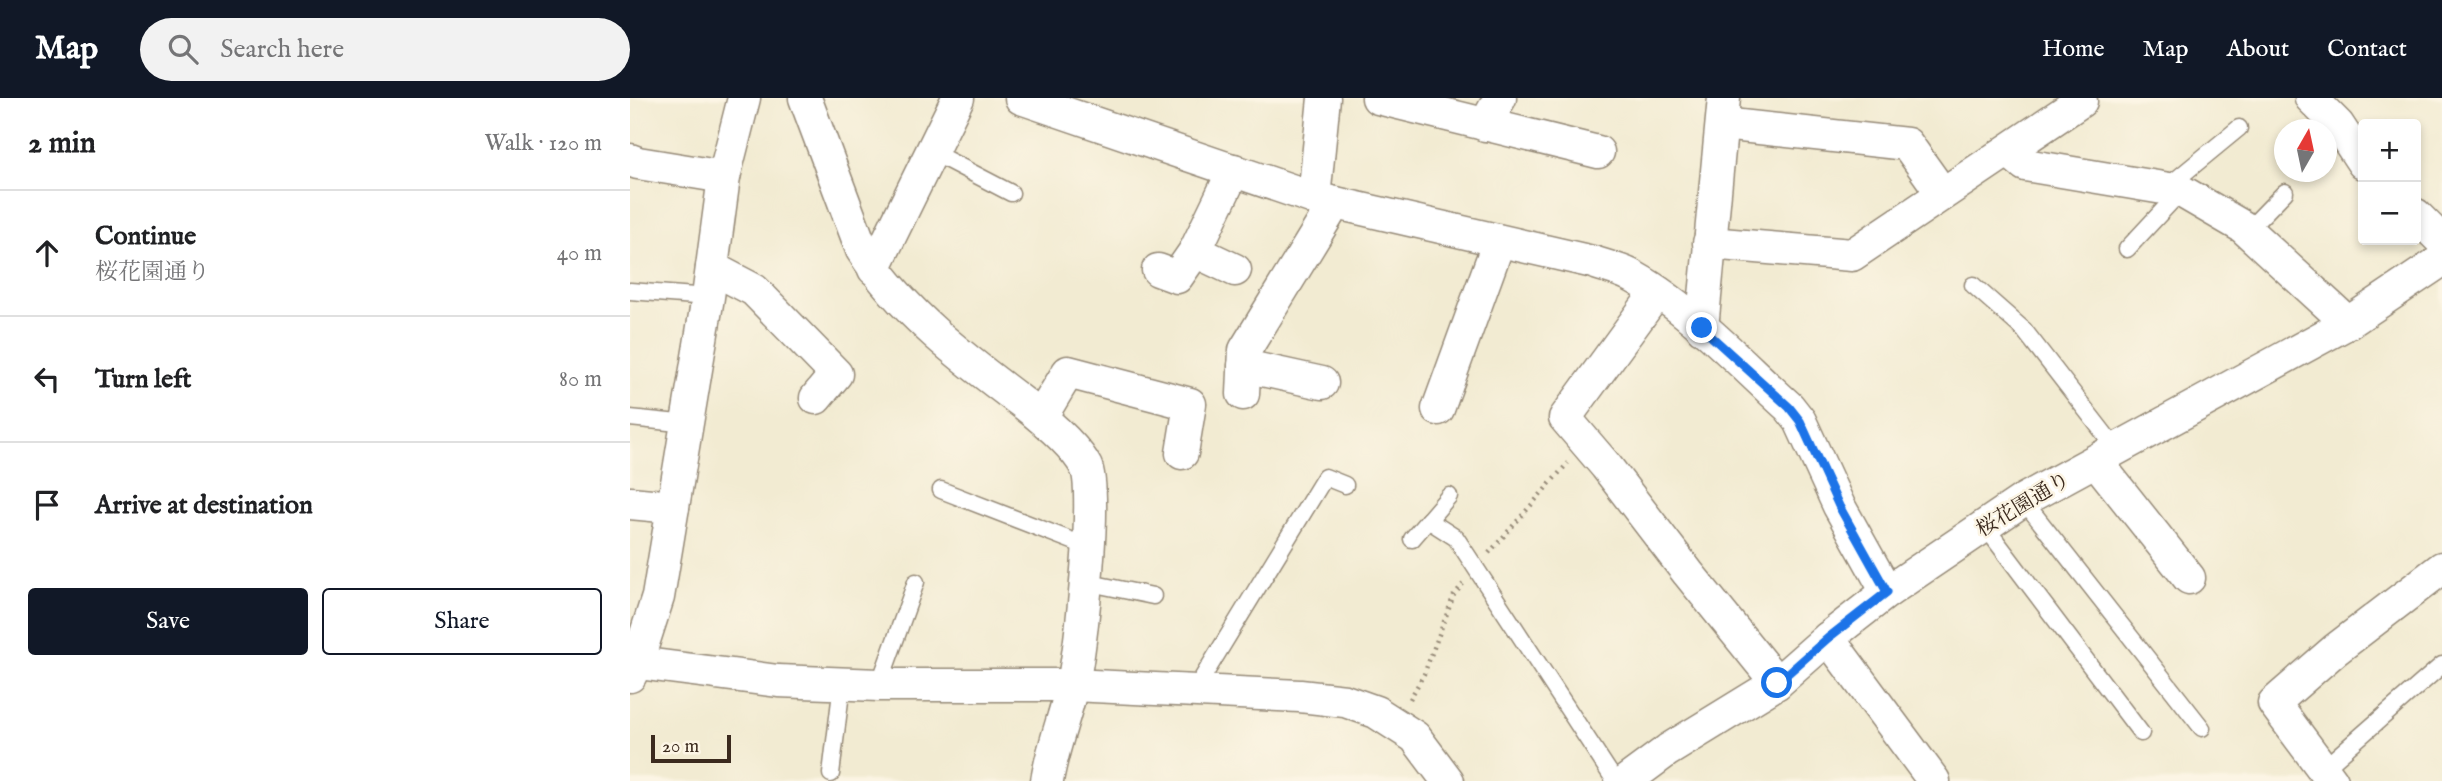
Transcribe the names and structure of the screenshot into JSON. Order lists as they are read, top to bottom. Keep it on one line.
{"streets":{"street":["桜花園通り"]},"scale_bar":"20 m","north":"top","page":{"header":"Map","search":"Search here","nav":["Home","Map","About","Contact"],"heading":["2 min","Walk · 120 m"],"map_buttons":["+","−"],"list":[["Continue","桜花園通り","40 m"],["Turn left","80 m"],"Arrive at destination"],"buttons":["Save","Share"],"scale":"20 m"}}
